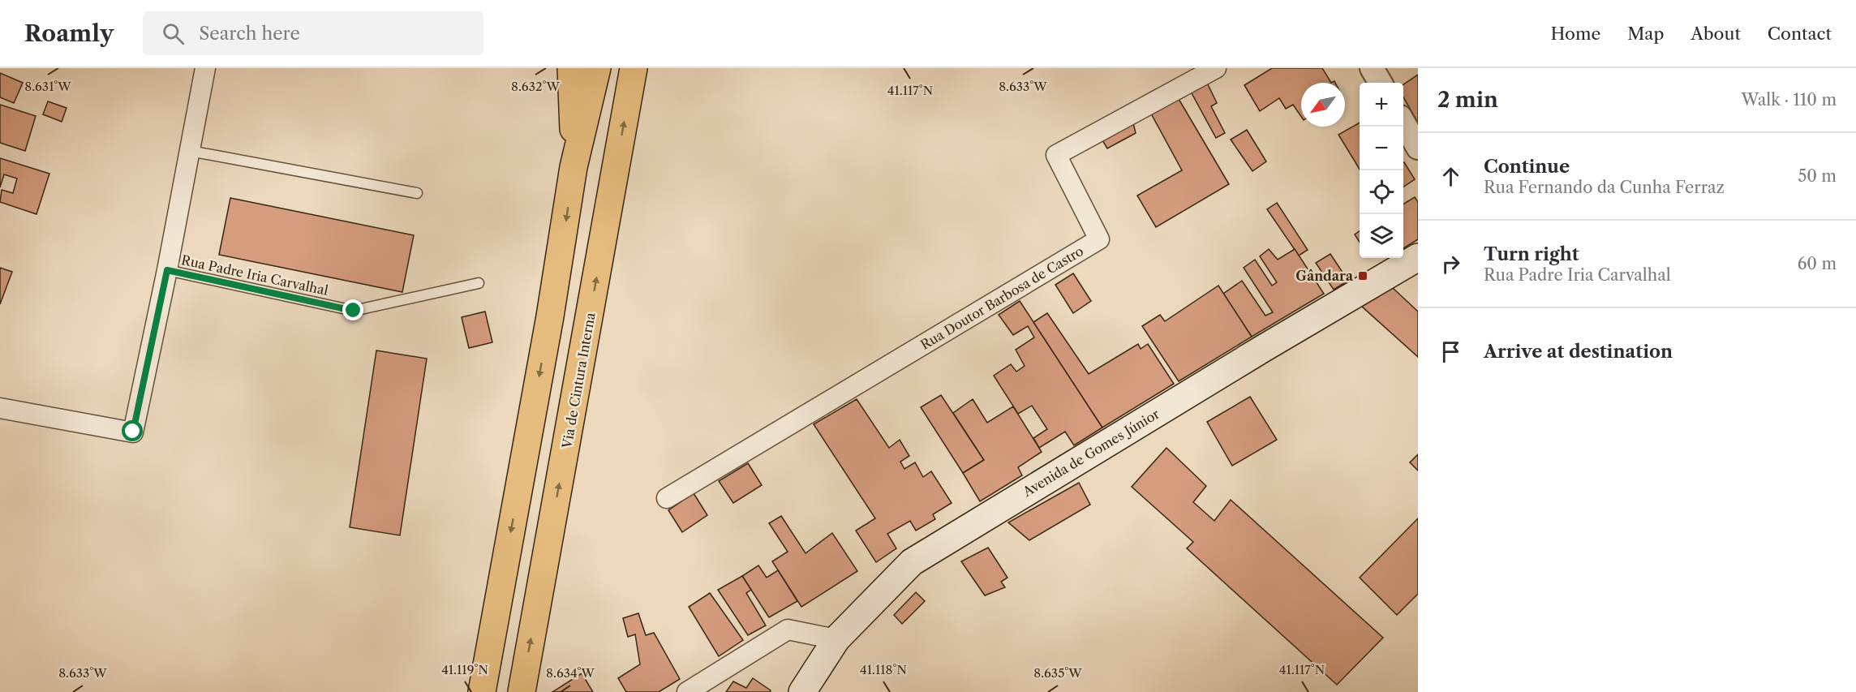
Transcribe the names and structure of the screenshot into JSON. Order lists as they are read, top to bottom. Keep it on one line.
{"streets":{"highway":["Via de Cintura Interna"],"main road":["Avenida de Gomes Júnior"],"street":["Rua Doutor Barbosa de Castro"],"lane":["Rua Padre Iria Carvalhal"]},"places":{"transit":["Gândara"]},"north":"bottom left","page":{"header":"Roamly","search":"Search here","nav":["Home","Map","About","Contact"],"heading":["2 min","Walk · 110 m"],"map_buttons":["+","−"],"list":[["Continue","Rua Fernando da Cunha Ferraz","50 m"],["Turn right","Rua Padre Iria Carvalhal","60 m"],"Arrive at destination"]},"coordinates":["8.632°W","8.631°W","8.633°W","41.117°N","41.119°N","41.118°N","8.634°W","8.635°W"]}
